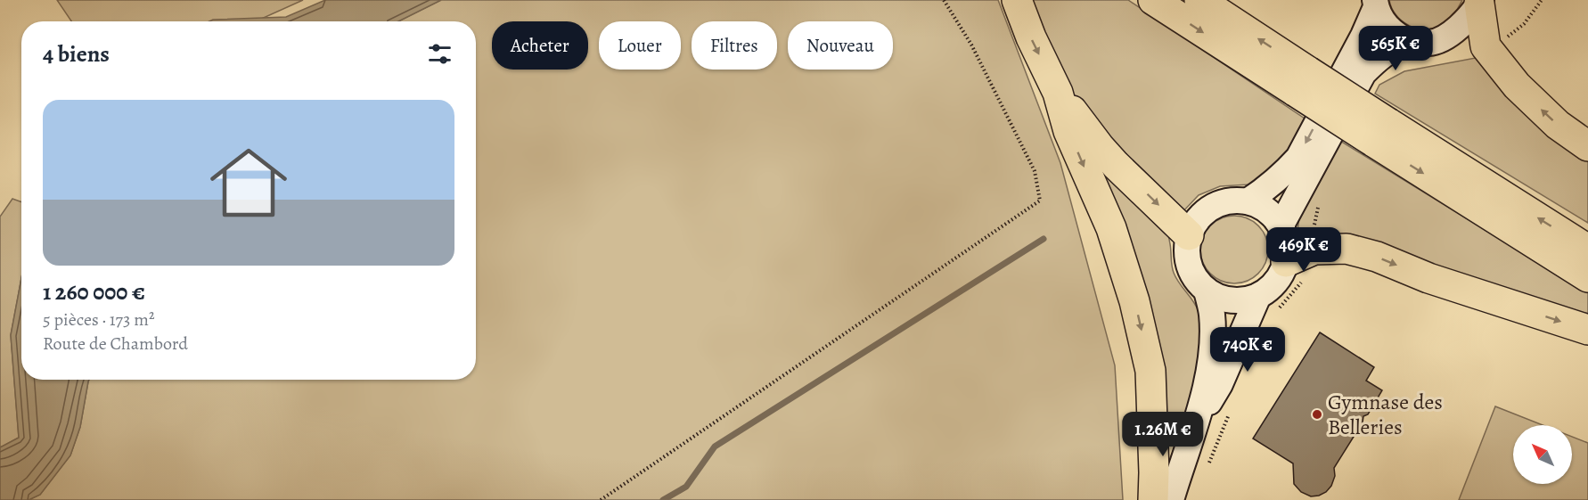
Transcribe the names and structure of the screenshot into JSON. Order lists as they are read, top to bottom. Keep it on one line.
{"places":["Gymnase des Belleries"],"north":"top left","page":{"chip":["Acheter","Louer","Filtres","Nouveau"],"heading":"4 biens","price":["565K €","469K €","740K €","1.26M €"],"list":[{"name":"1 260 000 €","note":"5 pièces · 173 m² · Route de Chambord"}]}}
